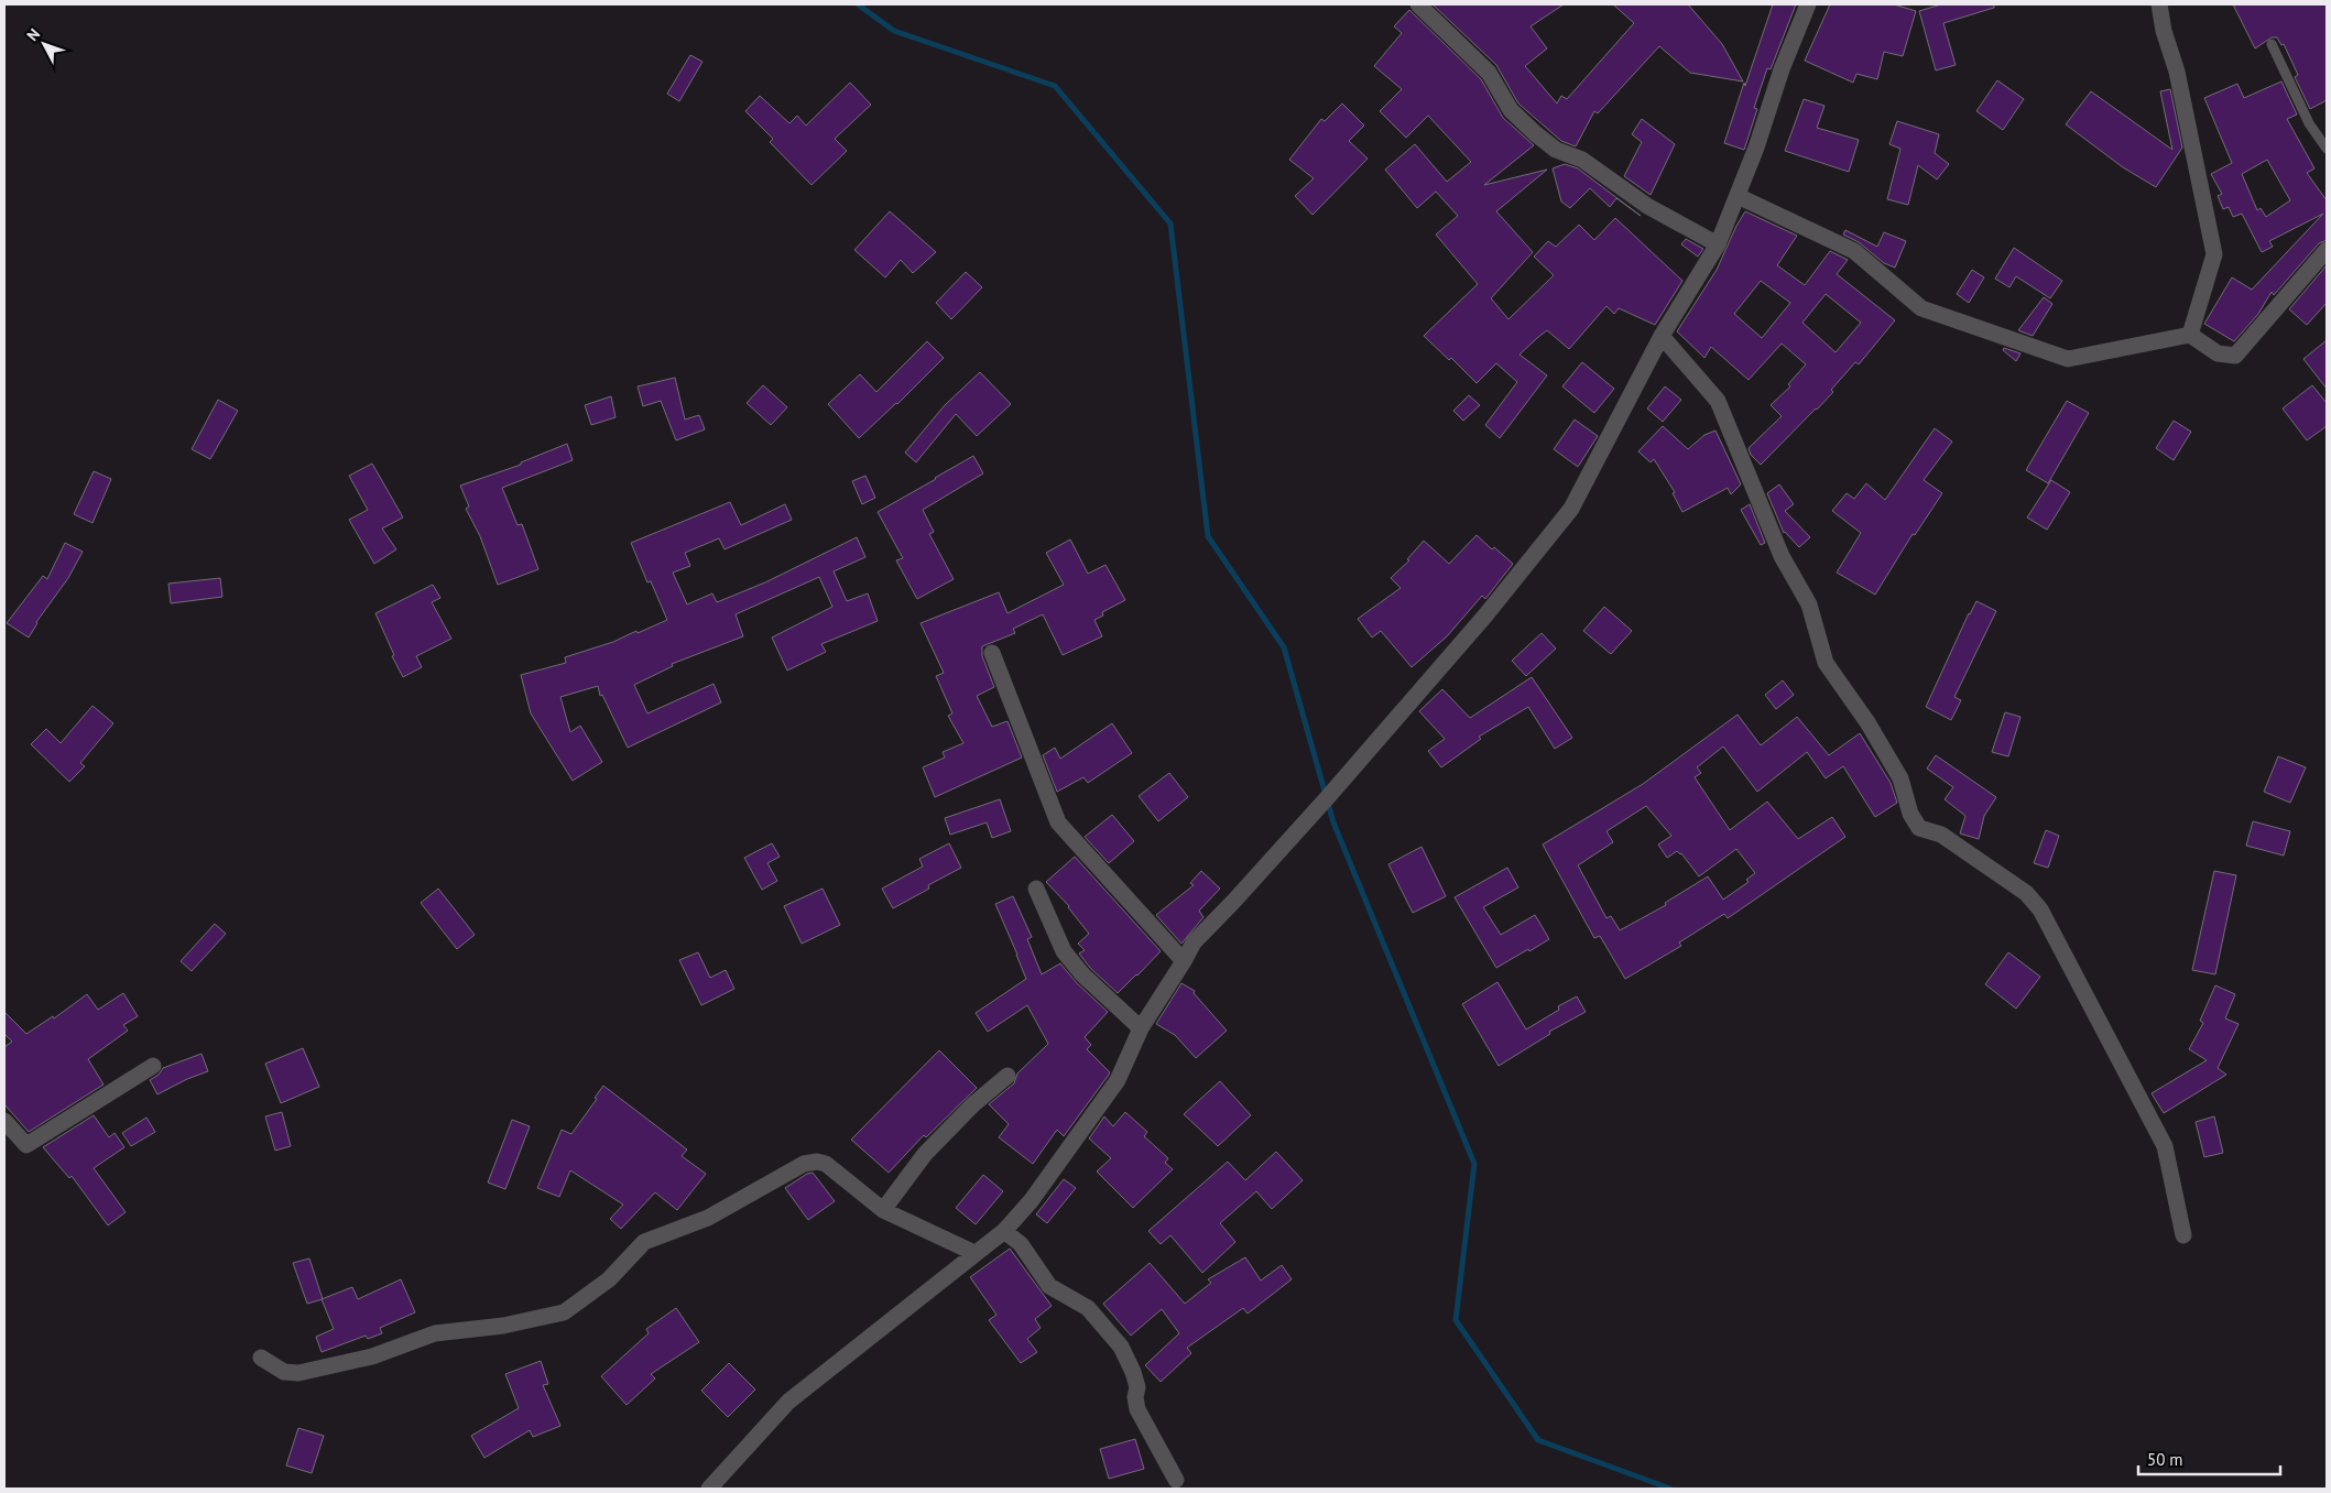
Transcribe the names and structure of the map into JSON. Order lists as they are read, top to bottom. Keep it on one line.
{"scale_bar":"50 m","north":"top left"}
